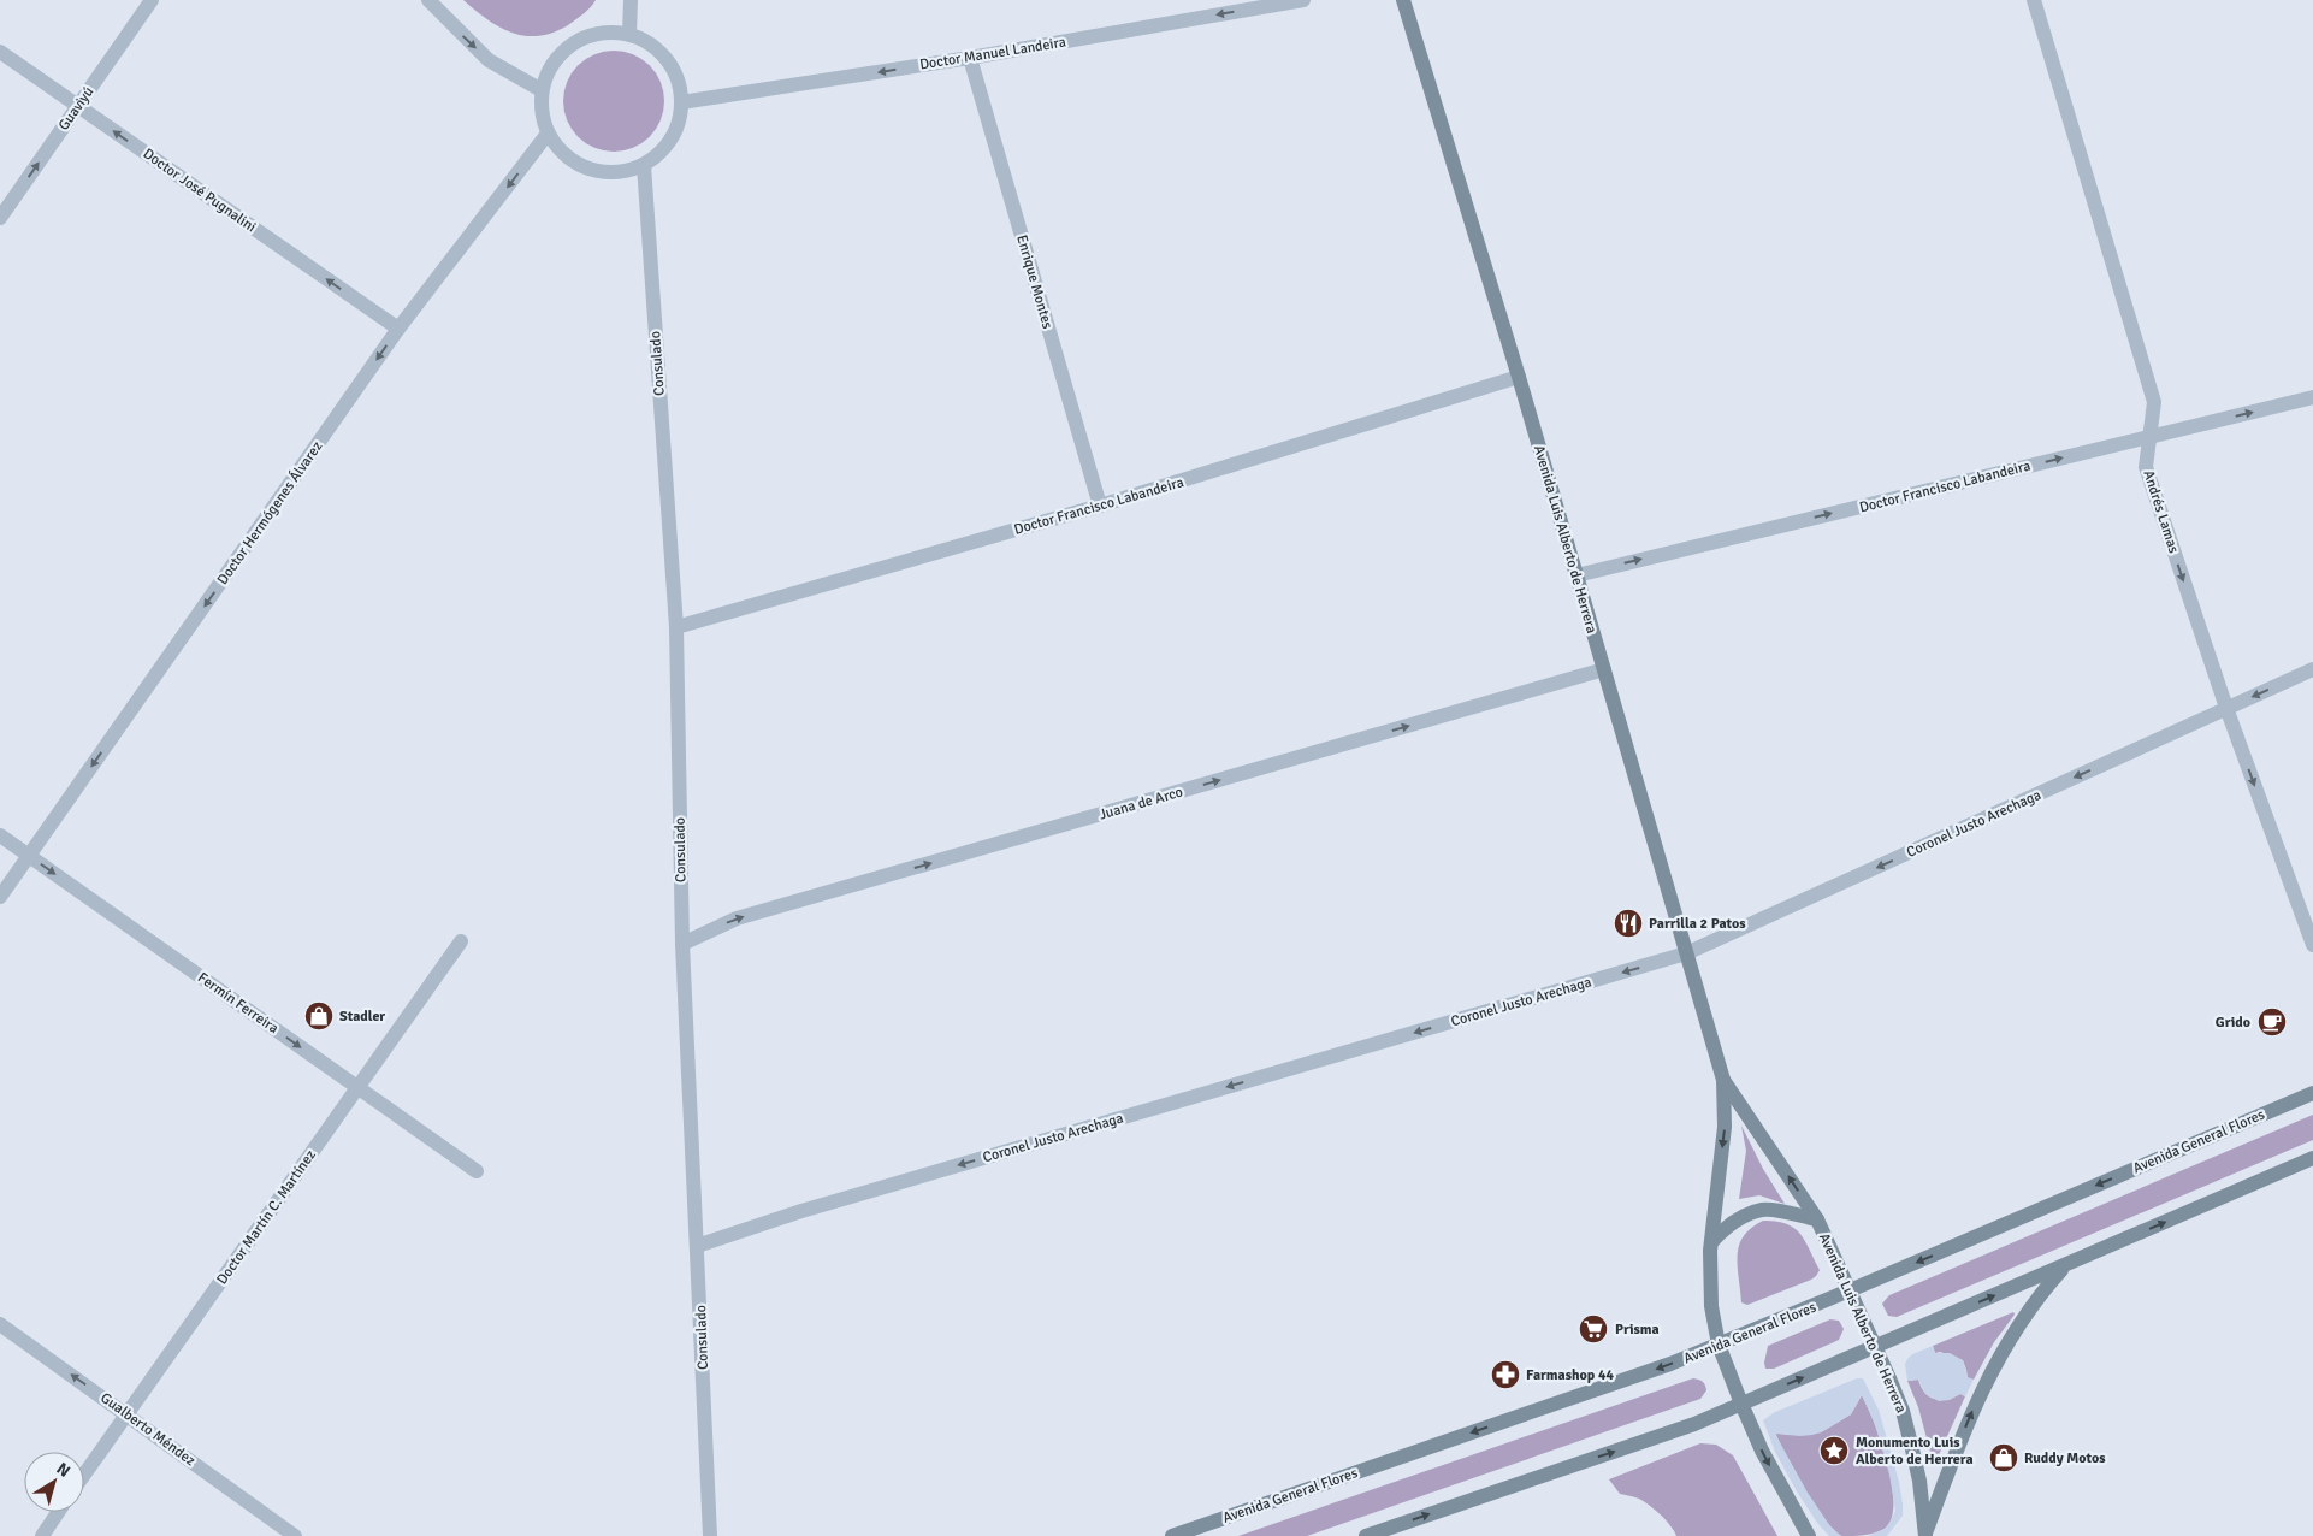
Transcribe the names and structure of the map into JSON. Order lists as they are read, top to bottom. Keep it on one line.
{"streets":{"main road":["Avenida Luis Alberto de Herrera","Avenida General Flores"],"street":["Doctor Manuel Landeira","Guaviyú","Doctor José Pugnalini","Enrique Montes","Consulado","Doctor Francisco Labandeira","Andrés Lamas","Doctor Hermógenes Álvarez","Juana de Arco","Coronel Justo Arechaga","Fermín Ferreira","Doctor Martín C. Martínez","Gualberto Méndez"]},"crossings":[["Doctor Manuel Landeira","Enrique Montes"],["Doctor Manuel Landeira","Consulado"],["Doctor Manuel Landeira","Doctor Hermógenes Álvarez"],["Guaviyú","Doctor José Pugnalini"],["Doctor José Pugnalini","Doctor Hermógenes Álvarez"],["Enrique Montes","Doctor Francisco Labandeira"],["Consulado","Doctor Francisco Labandeira"],["Consulado","Doctor Hermógenes Álvarez"],["Consulado","Juana de Arco"],["Consulado","Coronel Justo Arechaga"],["Doctor Francisco Labandeira","Andrés Lamas"],["Doctor Francisco Labandeira","Avenida Luis Alberto de Herrera"],["Andrés Lamas","Coronel Justo Arechaga"],["Doctor Hermógenes Álvarez","Fermín Ferreira"],["Avenida Luis Alberto de Herrera","Juana de Arco"],["Avenida Luis Alberto de Herrera","Coronel Justo Arechaga"],["Avenida Luis Alberto de Herrera","Avenida General Flores"],["Fermín Ferreira","Doctor Martín C. Martínez"],["Doctor Martín C. Martínez","Gualberto Méndez"]],"one_way":["Doctor Manuel Landeira","Guaviyú","Doctor José Pugnalini","Doctor Francisco Labandeira","Andrés Lamas","Doctor Hermógenes Álvarez","Juana de Arco","Coronel Justo Arechaga","Fermín Ferreira","Gualberto Méndez"],"places":{"restaurant":["Parrilla 2 Patos"],"shop":["Stadler","Ruddy Motos"],"cafe":["Grido"],"supermarket":["Prisma"],"pharmacy":["Farmashop 44"],"place":["Monumento Luis Alberto de Herrera"]},"north":"top right"}
